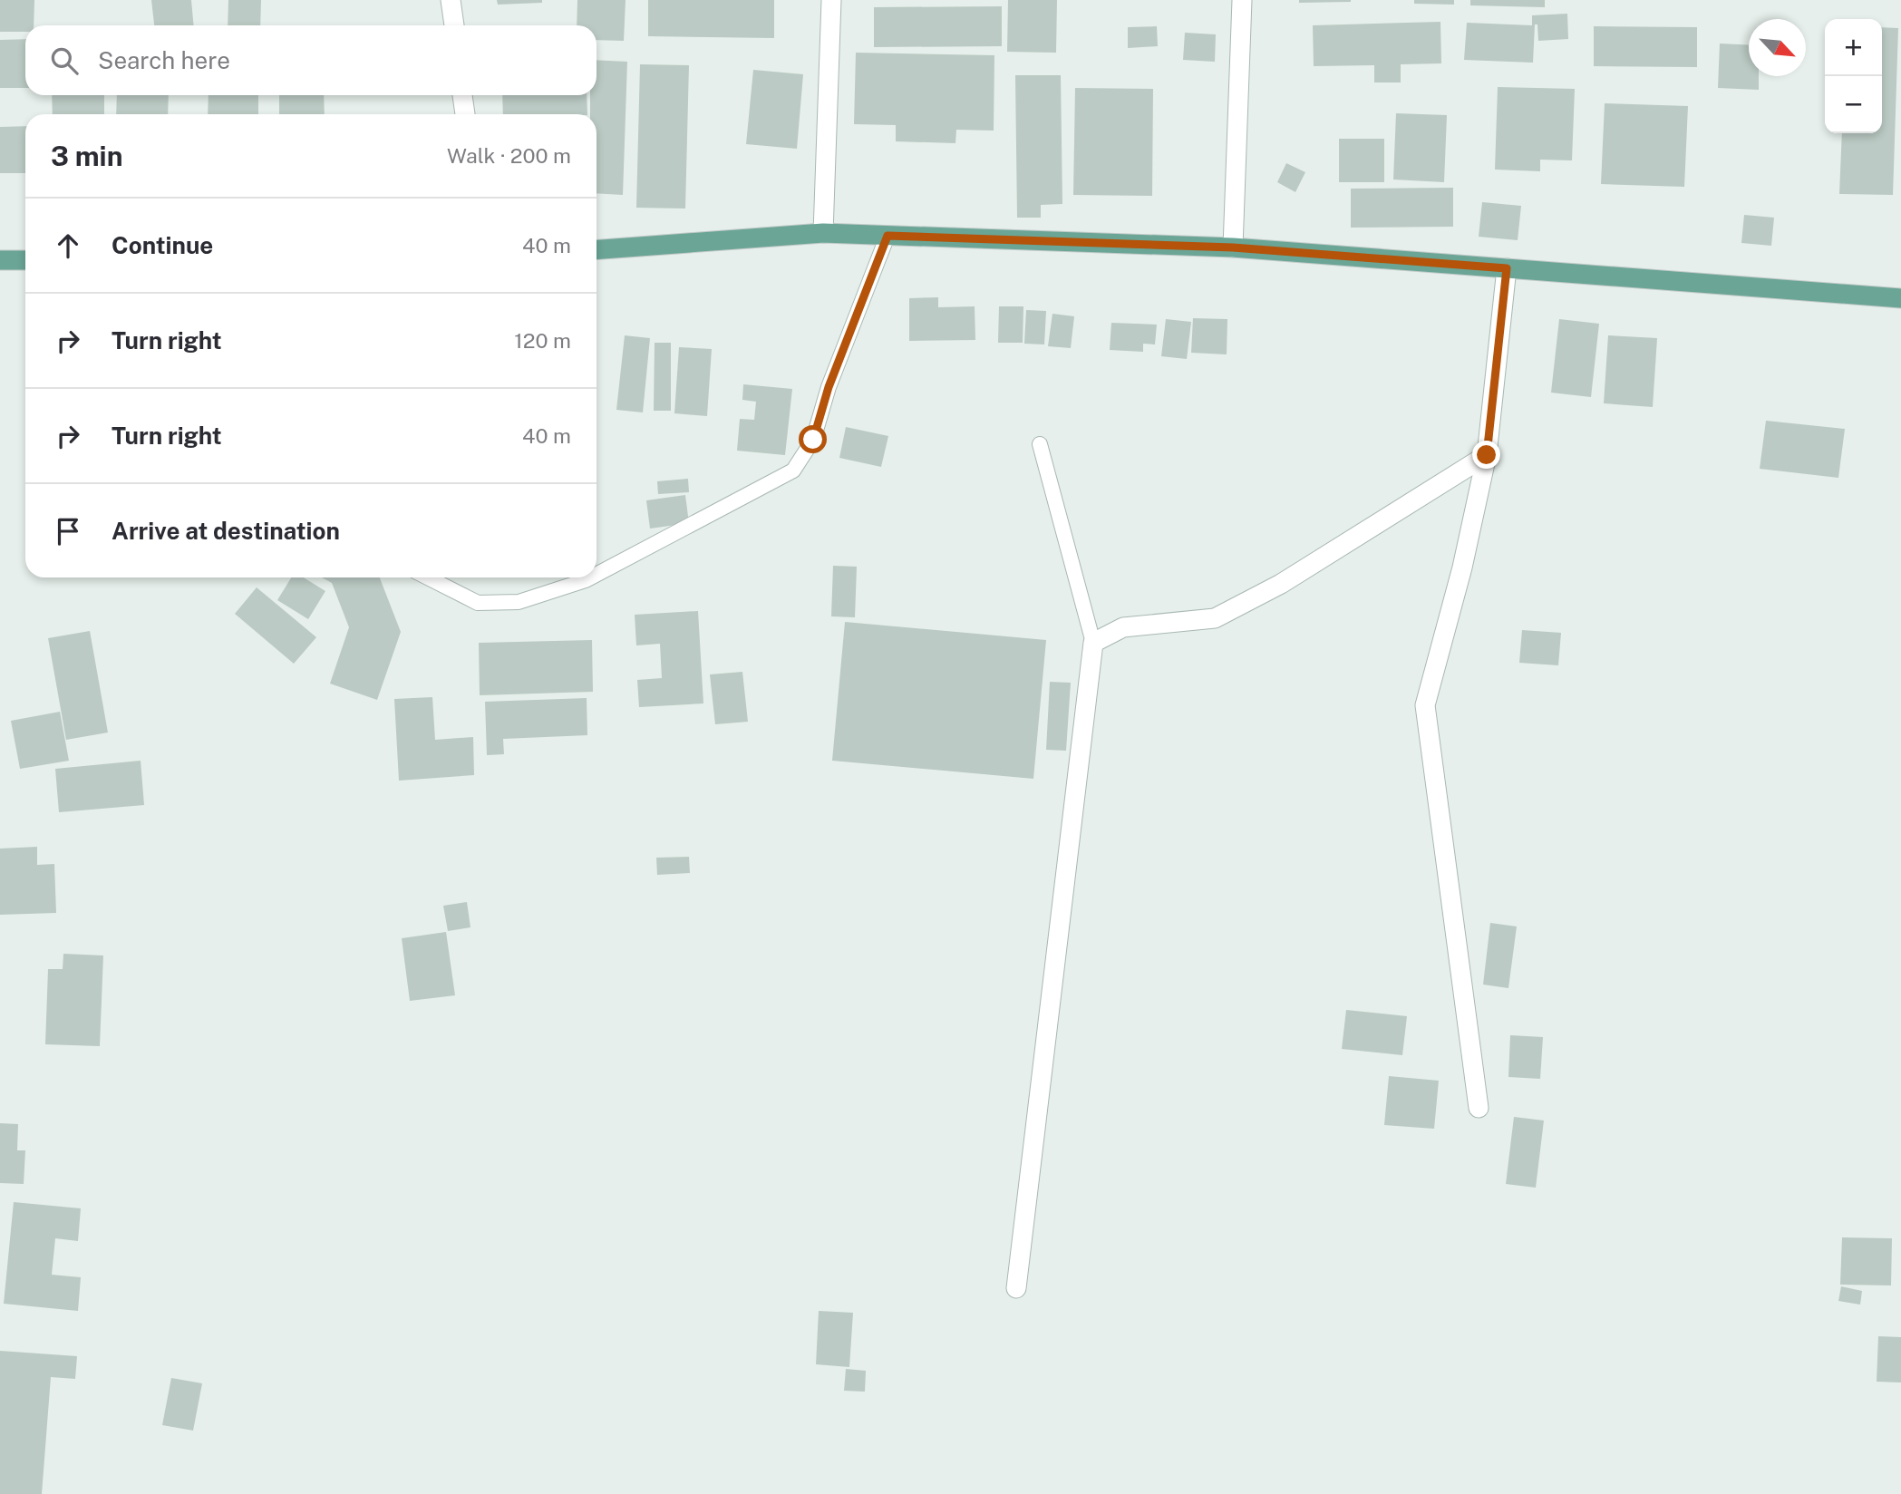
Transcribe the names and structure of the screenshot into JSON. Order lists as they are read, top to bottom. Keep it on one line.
{"north":"bottom right","page":{"map_buttons":["+","−"],"search":"Search here","heading":["3 min","Walk · 200 m"],"list":[["Continue","40 m"],["Turn right","120 m"],["Turn right","40 m"],"Arrive at destination"]}}
